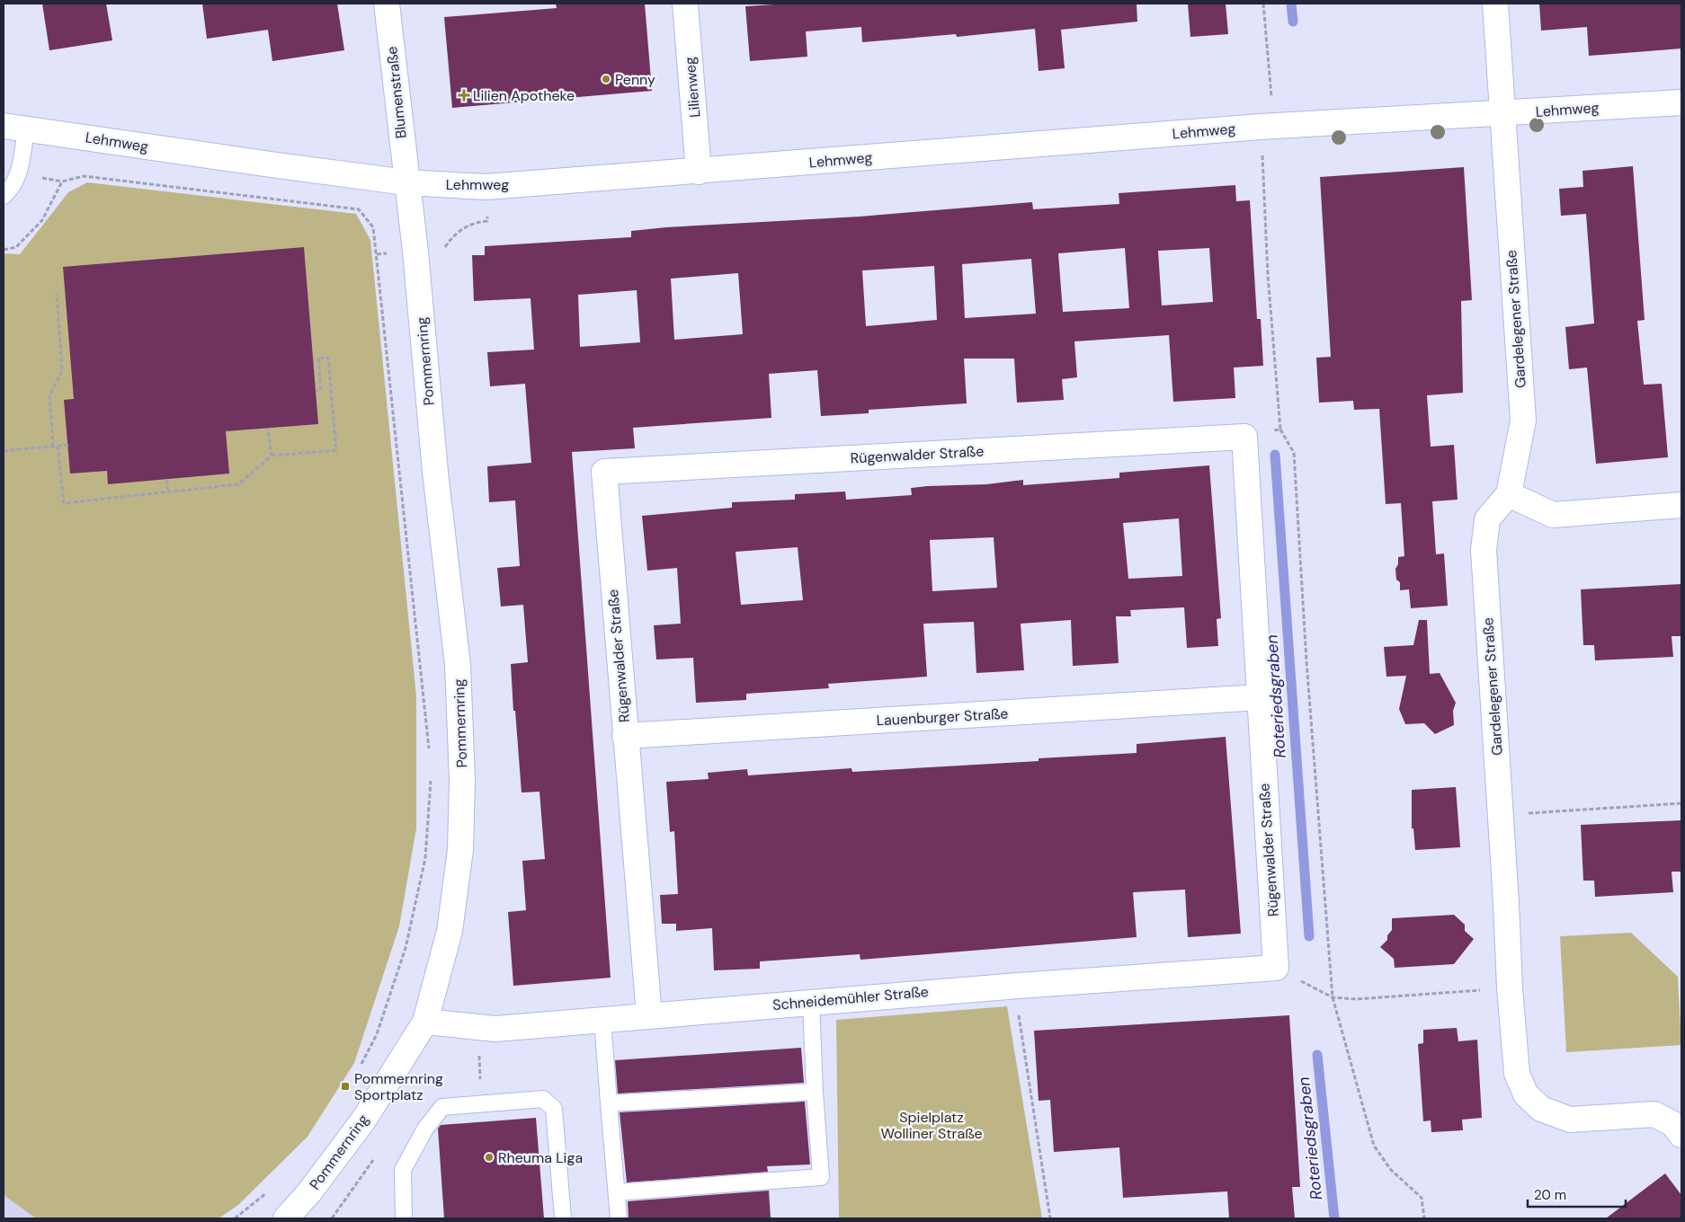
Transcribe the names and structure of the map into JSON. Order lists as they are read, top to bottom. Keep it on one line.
{"streets":{"street":["Lilienweg","Blumenstraße","Lehmweg","Gardelegener Straße","Pommernring","Rügenwalder Straße","Lauenburger Straße","Schneidemühler Straße"]},"crossings":[["Lilienweg","Lehmweg"],["Blumenstraße","Lehmweg"],["Blumenstraße","Pommernring"],["Lehmweg","Gardelegener Straße"],["Lehmweg","Pommernring"],["Pommernring","Schneidemühler Straße"],["Rügenwalder Straße","Lauenburger Straße"],["Rügenwalder Straße","Schneidemühler Straße"]],"water":["Roteriedsgraben"],"parks":["Spielplatz Wolliner Straße"],"places":{"other":["Penny","Rheuma Liga"],"health":["Lilien Apotheke"],"transit":["Pommernring Sportplatz"]},"scale_bar":"20 m"}
